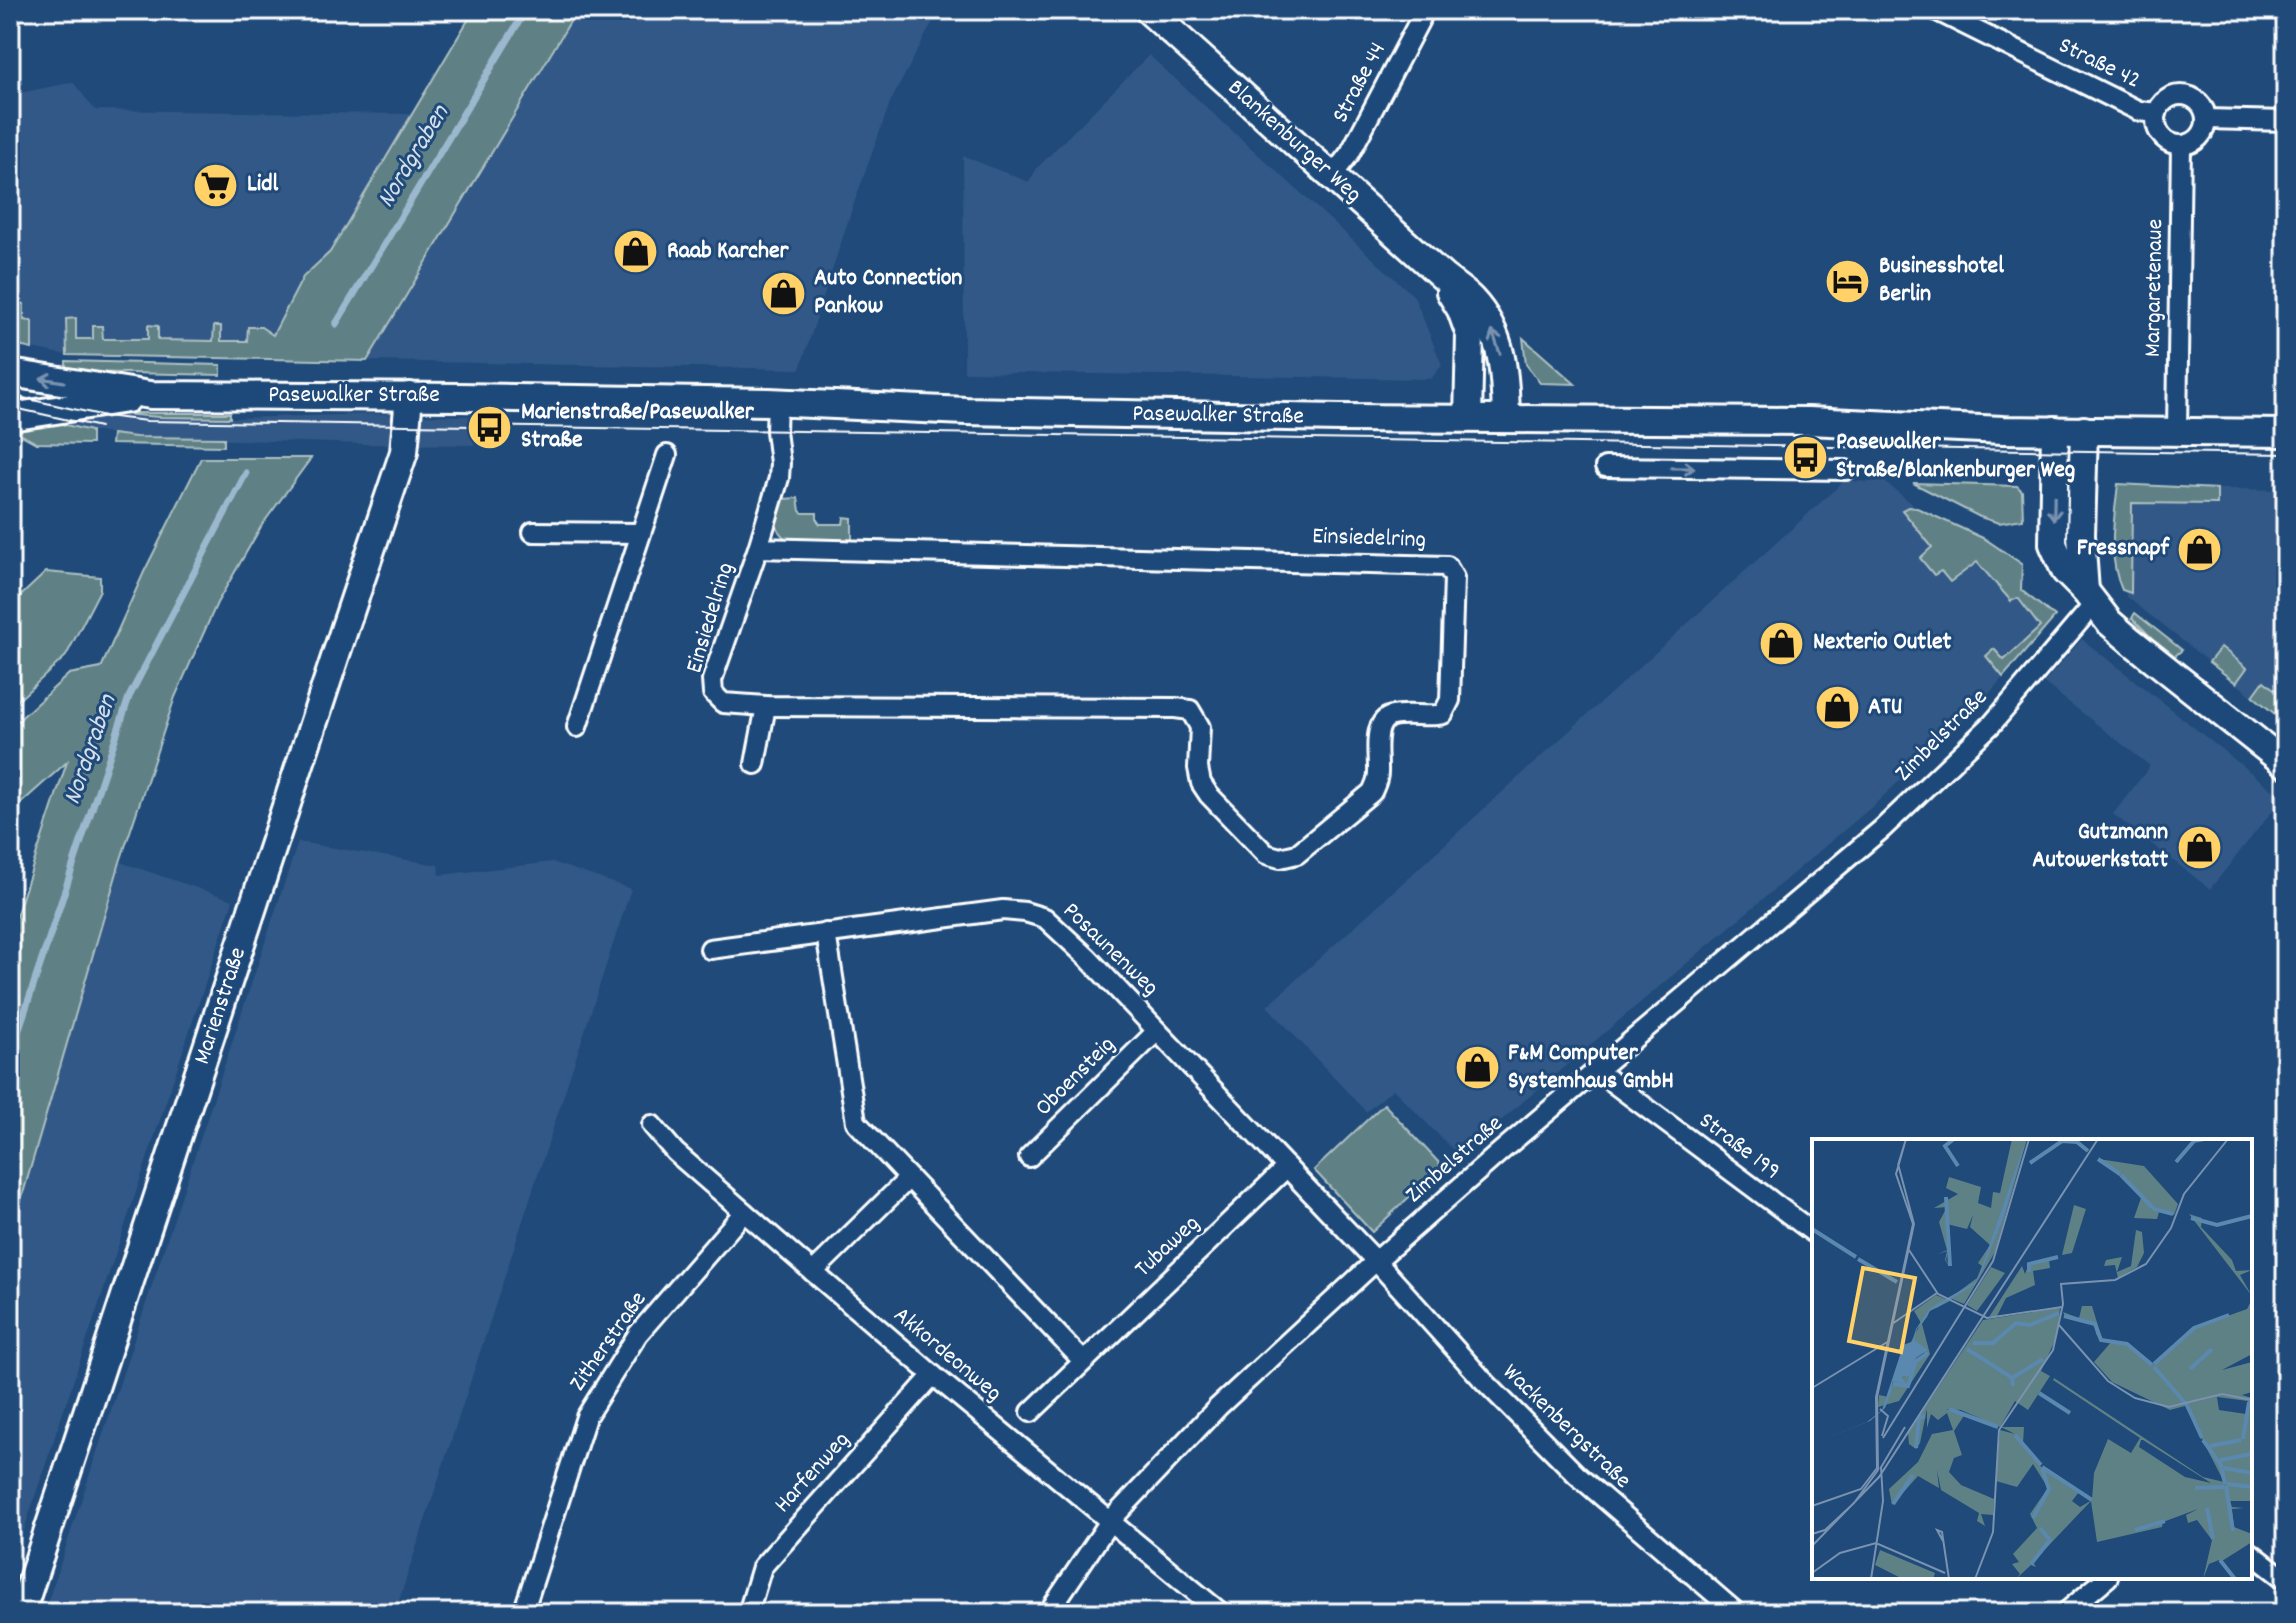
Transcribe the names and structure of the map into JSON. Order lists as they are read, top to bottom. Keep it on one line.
{"streets":{"main road":["Blankenburger Weg","Pasewalker Straße","Marienstraße"],"street":["Straße 42","Straße 44","Margaretenaue","Einsiedelring","Zimbelstraße","Posaunenweg","Oboensteig","Straße 199","Tubaweg","Zitherstraße","Akkordeonweg","Wackenbergstraße","Harfenweg"]},"crossings":[["Straße 42","Margaretenaue"],["Straße 44","Blankenburger Weg"],["Blankenburger Weg","Pasewalker Straße"],["Margaretenaue","Pasewalker Straße"],["Pasewalker Straße","Einsiedelring"],["Pasewalker Straße","Marienstraße"],["Zimbelstraße","Posaunenweg"],["Zimbelstraße","Straße 199"],["Zimbelstraße","Akkordeonweg"],["Zimbelstraße","Wackenbergstraße"],["Posaunenweg","Oboensteig"],["Posaunenweg","Tubaweg"],["Posaunenweg","Wackenbergstraße"],["Zitherstraße","Akkordeonweg"],["Akkordeonweg","Harfenweg"]],"water":["Nordgraben"],"places":{"supermarket":["Lidl"],"shop":["Raab Karcher","Auto Connection Pankow","Fressnapf","Nexterio Outlet","ATU","Gutzmann Autowerkstatt","F&M Computer Systemhaus GmbH"],"hotel":["Businesshotel Berlin"],"bus stop":["Marienstraße/Pasewalker Straße","Pasewalker Straße/Blankenburger Weg"]}}
